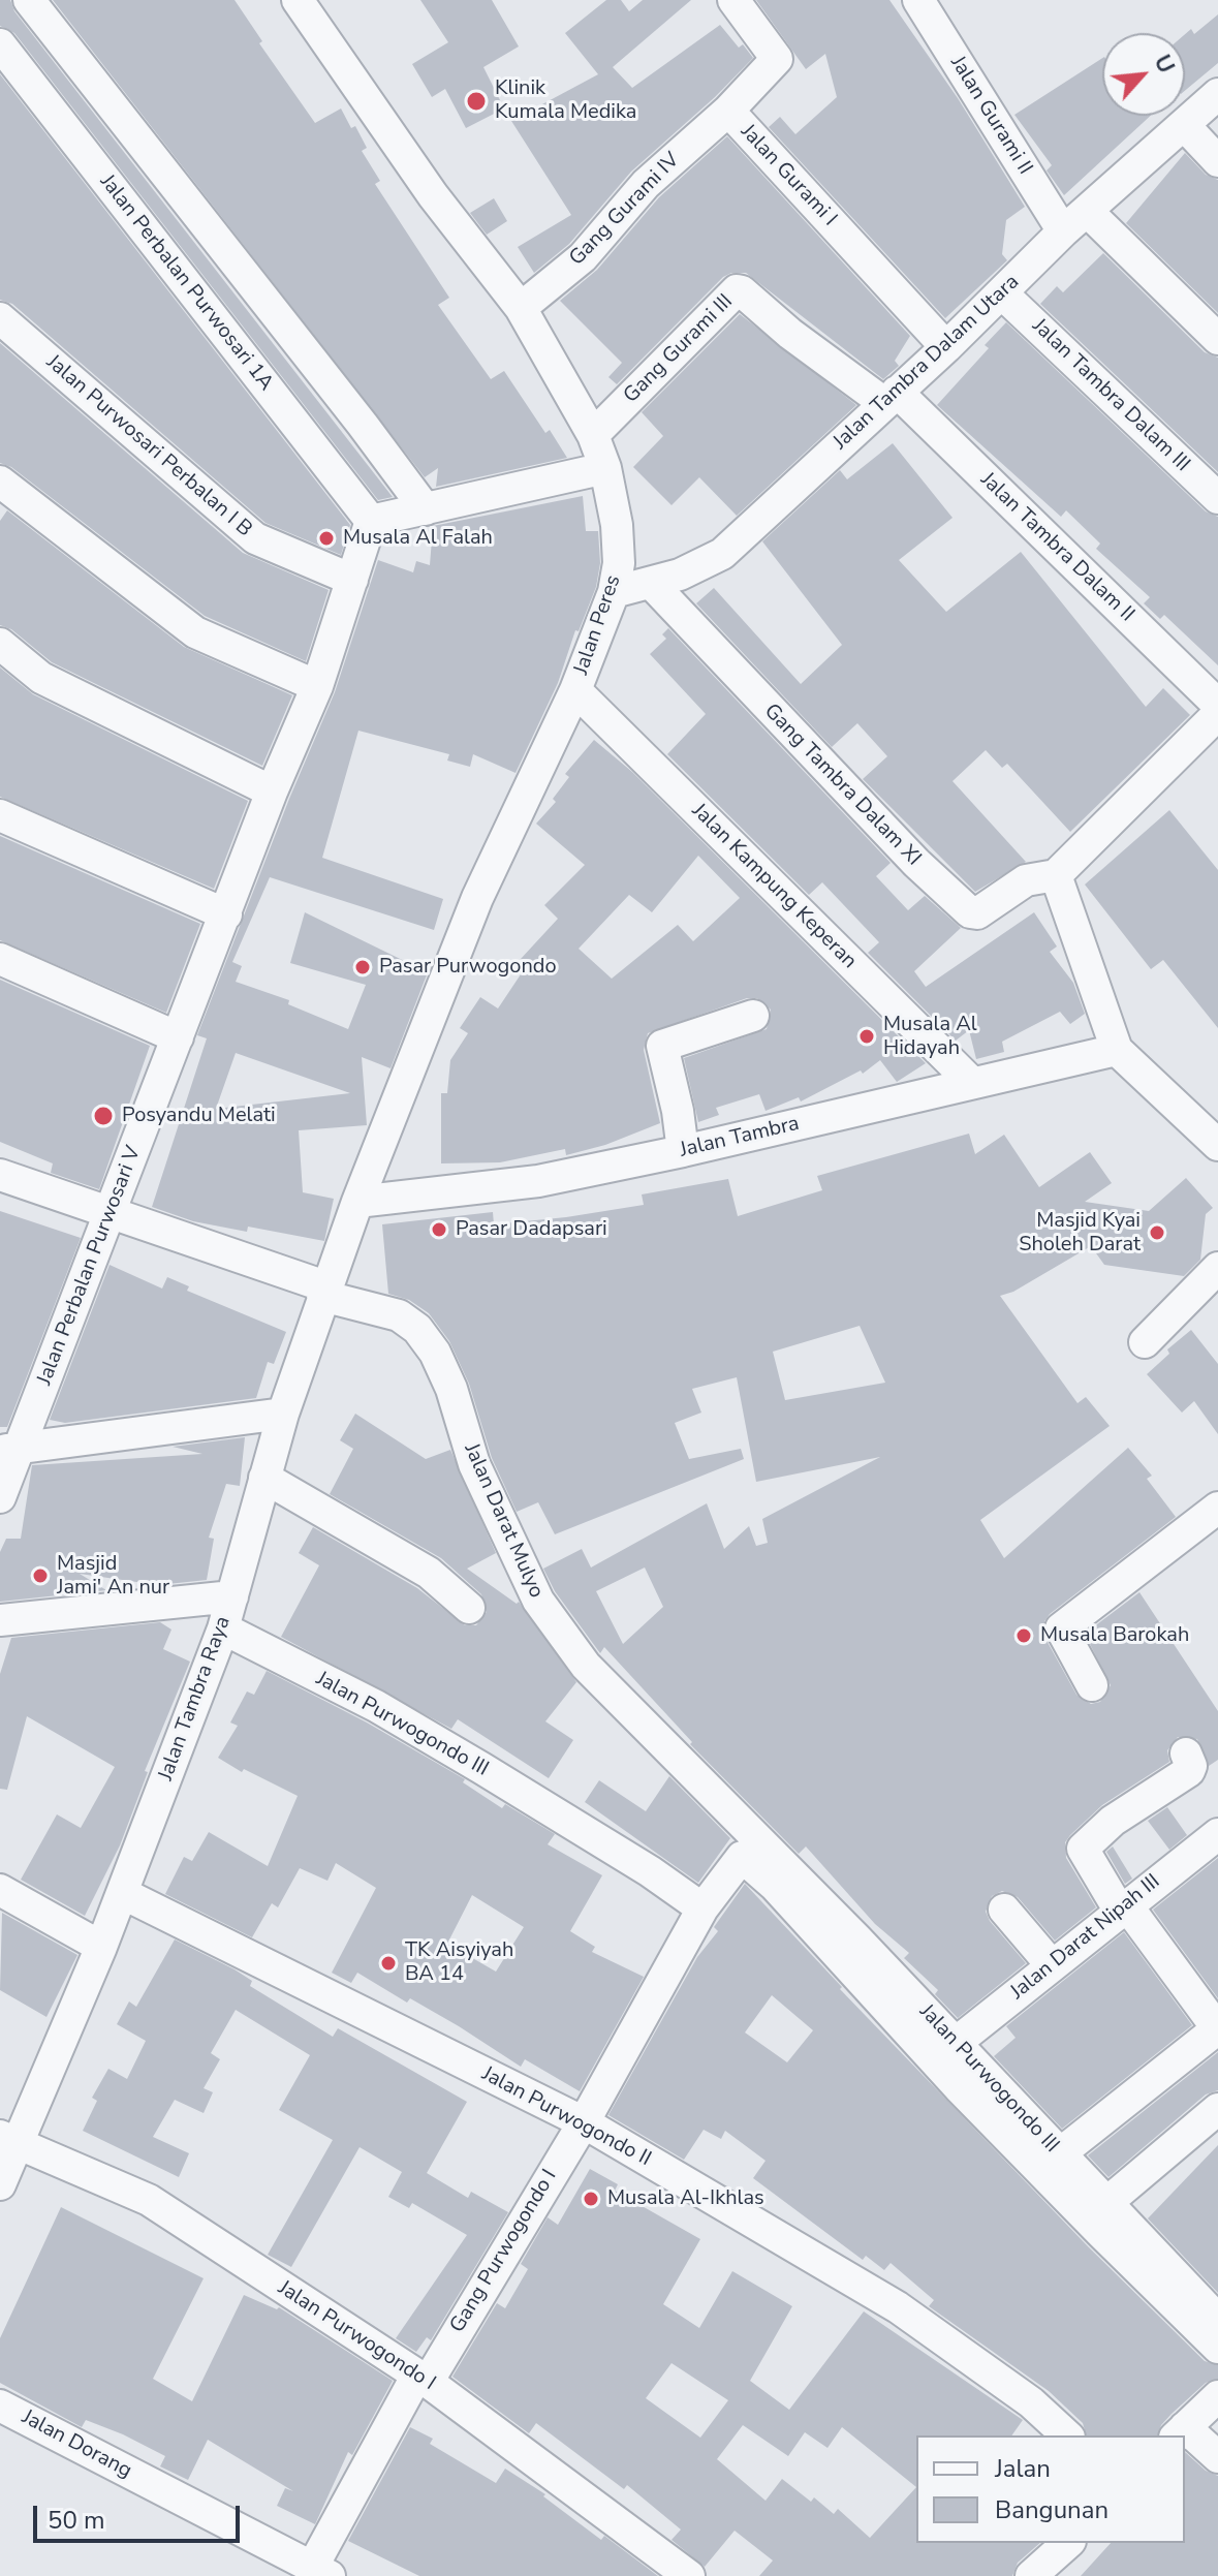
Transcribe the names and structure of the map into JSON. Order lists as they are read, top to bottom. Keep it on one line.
{"streets":{"street":["Jalan Gurami II","Jalan Gurami I","Gang Gurami IV","Jalan Perbalan Purwosari 1A","Gang Gurami III","Jalan Tambra Dalam Utara","Jalan Tambra Dalam III","Jalan Purwosari Perbalan I B","Jalan Tambra Dalam II","Jalan Peres","Gang Tambra Dalam XI","Jalan Kampung Keperan","Jalan Tambra","Jalan Perbalan Purwosari V","Jalan Darat Mulyo","Jalan Tambra Raya","Jalan Purwogondo III","Jalan Darat Nipah III","Jalan Purwogondo II","Gang Purwogondo I","Jalan Purwogondo I","Jalan Dorang"]},"crossings":[["Jalan Gurami II","Jalan Tambra Dalam Utara"],["Jalan Gurami I","Gang Gurami IV"],["Jalan Gurami I","Jalan Tambra Dalam Utara"],["Gang Gurami IV","Jalan Peres"],["Jalan Perbalan Purwosari 1A","Jalan Perbalan Purwosari V"],["Gang Gurami III","Jalan Tambra Dalam Utara"],["Gang Gurami III","Jalan Tambra Dalam II"],["Gang Gurami III","Jalan Peres"],["Jalan Tambra Dalam Utara","Jalan Tambra Dalam III"],["Jalan Tambra Dalam Utara","Jalan Tambra Dalam II"],["Jalan Tambra Dalam Utara","Jalan Peres"],["Jalan Tambra Dalam Utara","Gang Tambra Dalam XI"],["Jalan Purwosari Perbalan I B","Jalan Perbalan Purwosari V"],["Jalan Peres","Jalan Kampung Keperan"],["Jalan Peres","Jalan Tambra"],["Jalan Peres","Jalan Tambra Raya"],["Jalan Kampung Keperan","Jalan Tambra"],["Jalan Tambra","Jalan Tambra Raya"],["Jalan Perbalan Purwosari V","Jalan Darat Mulyo"],["Jalan Darat Mulyo","Jalan Tambra Raya"],["Jalan Darat Mulyo","Jalan Purwogondo III"],["Jalan Darat Mulyo","Gang Purwogondo I"],["Jalan Tambra Raya","Jalan Purwogondo III"],["Jalan Tambra Raya","Jalan Purwogondo II"],["Jalan Tambra Raya","Jalan Purwogondo I"],["Jalan Purwogondo III","Jalan Darat Nipah III"],["Jalan Purwogondo III","Gang Purwogondo I"],["Jalan Purwogondo II","Gang Purwogondo I"],["Gang Purwogondo I","Jalan Purwogondo I"],["Gang Purwogondo I","Jalan Dorang"]],"places":["Klinik Kumala Medika","Musala Al Falah","Pasar Purwogondo","Musala Al Hidayah","Posyandu Melati","Pasar Dadapsari","Masjid Kyai Sholeh Darat","Masjid Jami' An nur","Musala Barokah","TK Aisyiyah BA 14","Musala Al-Ikhlas"],"legend":["Jalan","Bangunan"],"scale_bar":"50 m","north":"top right"}
